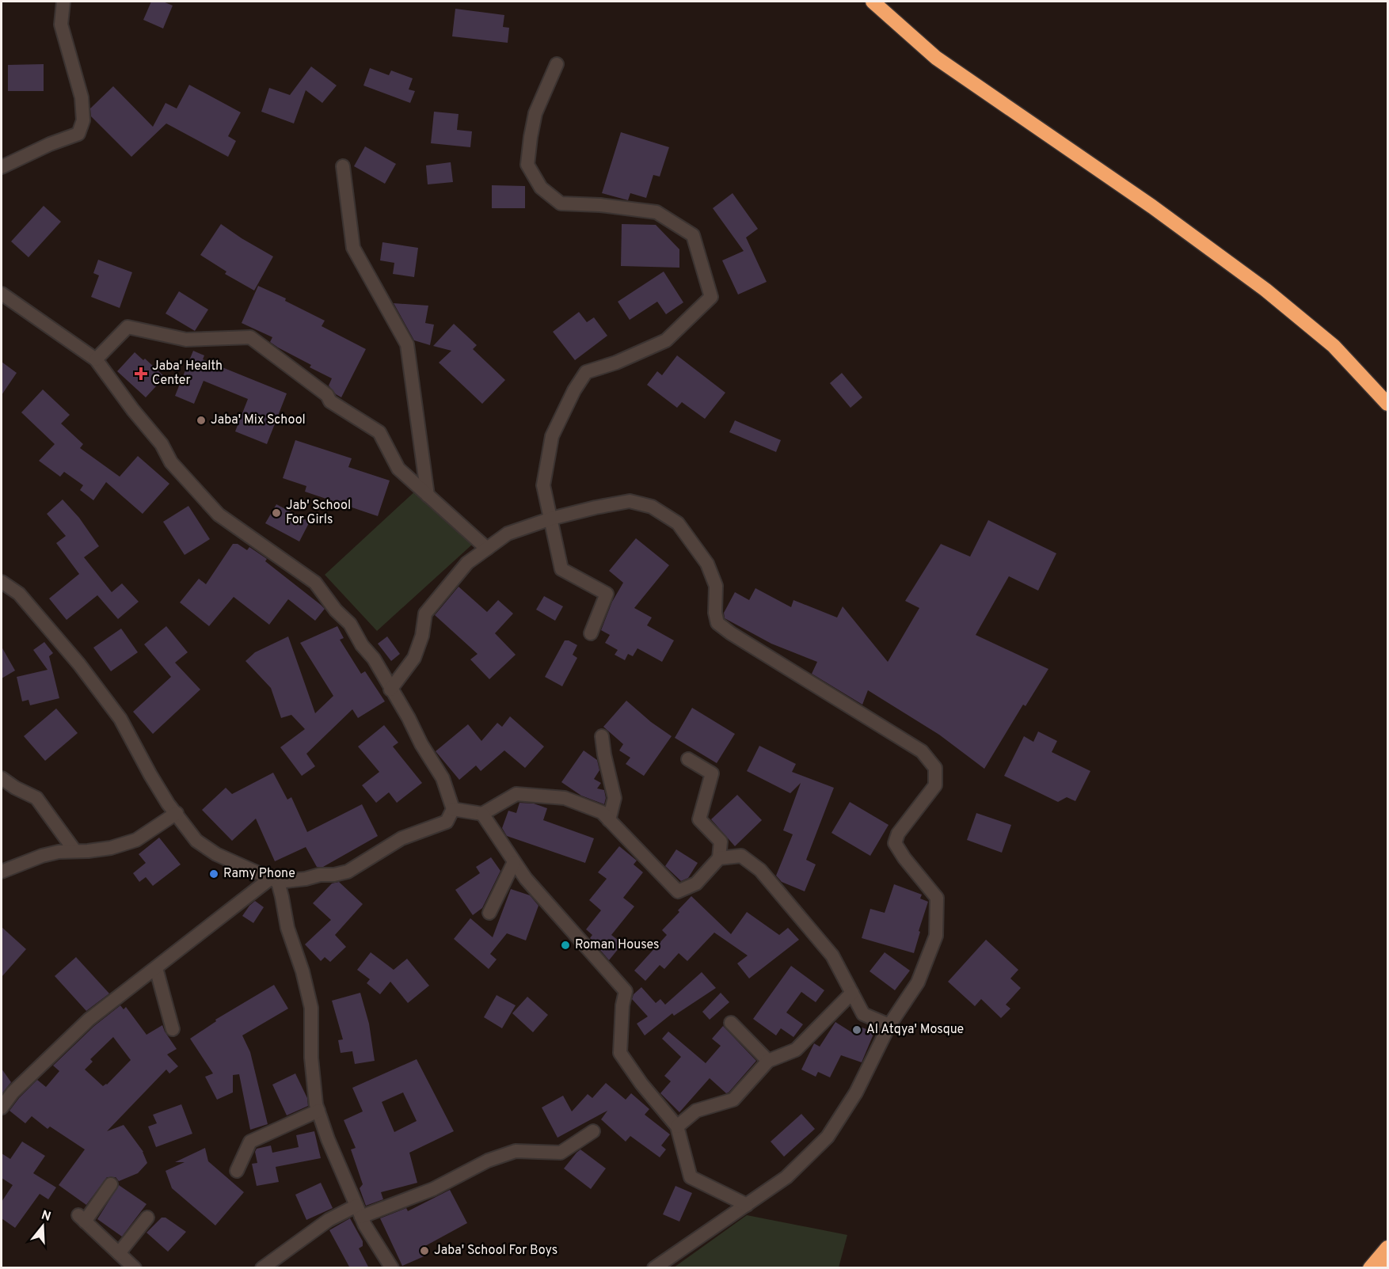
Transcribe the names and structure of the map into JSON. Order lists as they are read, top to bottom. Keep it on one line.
{"places":{"health":["Jaba' Health Center"],"other":["Jaba' Mix School","Jab' School For Girls","Ramy Phone","Roman Houses","Al Atqya' Mosque","Jaba' School For Boys"]},"north":"top"}
